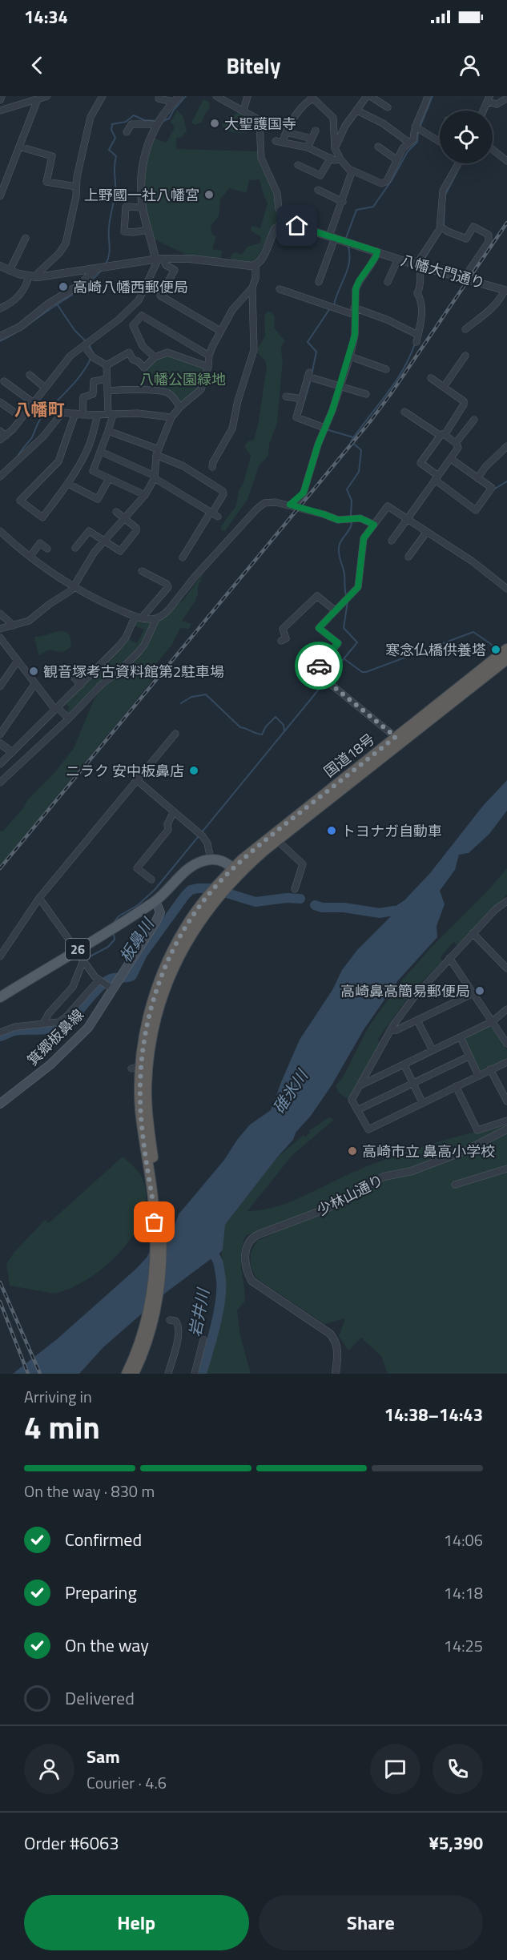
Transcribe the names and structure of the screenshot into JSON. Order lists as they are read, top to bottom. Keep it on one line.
{"streets":{"highway":["国道18号"],"main road":["26","箕郷板鼻線"],"street":["八幡大門通り","少林山通り"]},"crossings":[["26","箕郷板鼻線"]],"districts":["八幡町"],"water":["板鼻川","碓氷川","岩井川"],"parks":["八幡公園緑地"],"places":["大聖護国寺","上野國一社八幡宮","高崎八幡西郵便局","寒念仏橋供養塔","観音塚考古資料館第2駐車場","ニラク 安中板鼻店","トヨナガ自動車","高崎鼻高簡易郵便局","高崎市立 鼻高小学校"],"page":{"status":"14:34","header":"Bitely","heading":["4 min","Arriving in","14:38–14:43"],"panel":["Sam","Courier · 4.6","Order #6063","¥5,390"],"bar":"On the way · 830 m","list":[["Confirmed","14:06"],["Preparing","14:18"],["On the way","14:25"],"Delivered"],"buttons":["Help","Share"]}}
